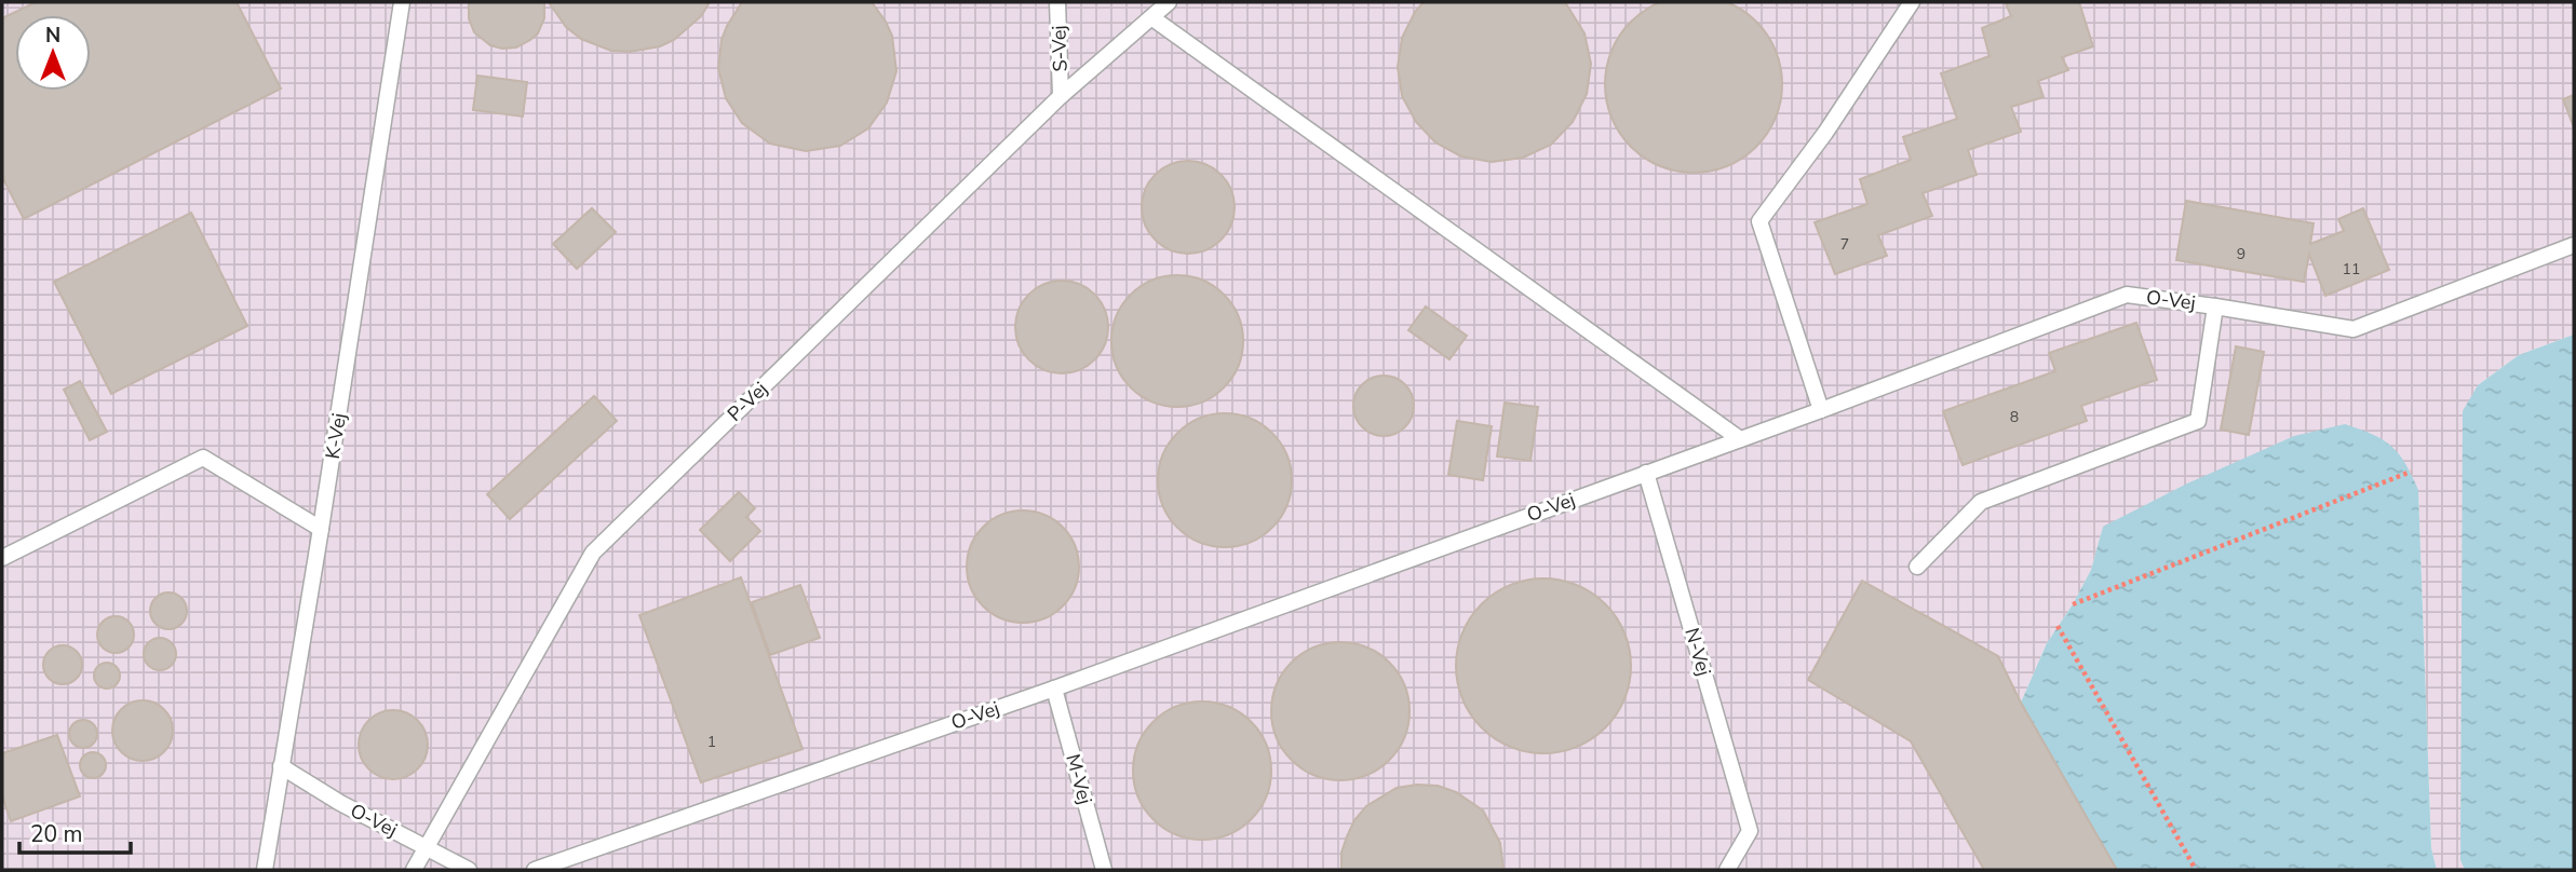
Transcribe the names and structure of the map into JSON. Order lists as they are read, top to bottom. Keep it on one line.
{"streets":{"lane":["S-Vej","O-Vej","P-Vej","K-Vej","N-Vej","M-Vej"]},"crossings":[["S-Vej","P-Vej"],["O-Vej","P-Vej"],["O-Vej","K-Vej"],["O-Vej","N-Vej"],["O-Vej","M-Vej"]],"house_numbers":["7","9","11","8","1"],"scale_bar":"20 m","north":"top"}
